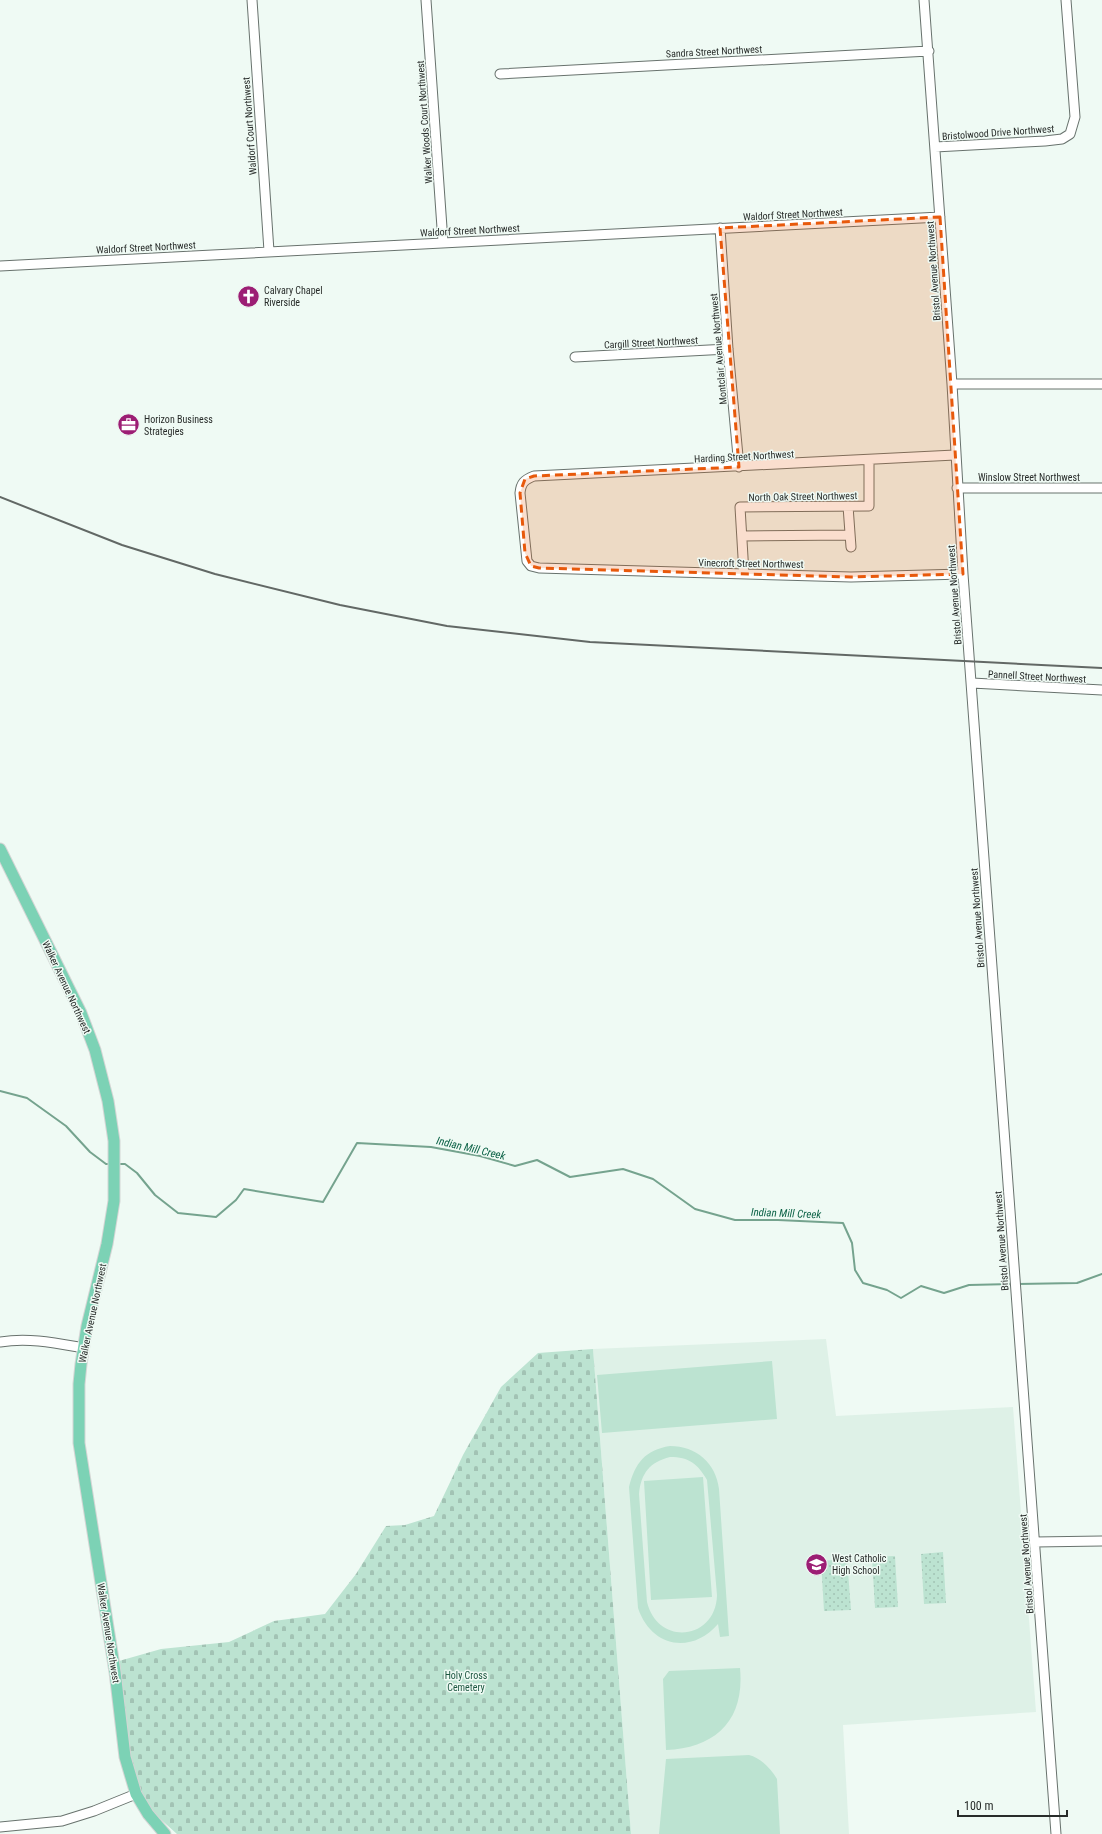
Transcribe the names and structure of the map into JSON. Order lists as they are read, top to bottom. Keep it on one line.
{"streets":{"main road":["Walker Avenue Northwest"],"street":["Sandra Street Northwest","Walker Woods Court Northwest","Waldorf Court Northwest","Bristolwood Drive Northwest","Waldorf Street Northwest","Bristol Avenue Northwest","Cargill Street Northwest","Montclair Avenue Northwest","Harding Street Northwest","Winslow Street Northwest","North Oak Street Northwest","Vinecroft Street Northwest","Pannell Street Northwest"]},"crossings":[["Sandra Street Northwest","Bristol Avenue Northwest"],["Walker Woods Court Northwest","Waldorf Street Northwest"],["Waldorf Court Northwest","Waldorf Street Northwest"],["Bristolwood Drive Northwest","Bristol Avenue Northwest"],["Waldorf Street Northwest","Bristol Avenue Northwest"],["Waldorf Street Northwest","Montclair Avenue Northwest"],["Bristol Avenue Northwest","Harding Street Northwest"],["Bristol Avenue Northwest","Winslow Street Northwest"],["Bristol Avenue Northwest","Vinecroft Street Northwest"],["Bristol Avenue Northwest","Pannell Street Northwest"],["Cargill Street Northwest","Montclair Avenue Northwest"],["Montclair Avenue Northwest","Harding Street Northwest"],["Harding Street Northwest","North Oak Street Northwest"],["Harding Street Northwest","Vinecroft Street Northwest"]],"water":["Indian Mill Creek"],"parks":["Holy Cross Cemetery"],"places":{"church":["Calvary Chapel Riverside"],"office":["Horizon Business Strategies"],"school or university":["West Catholic High School"]},"scale_bar":"100 m"}
